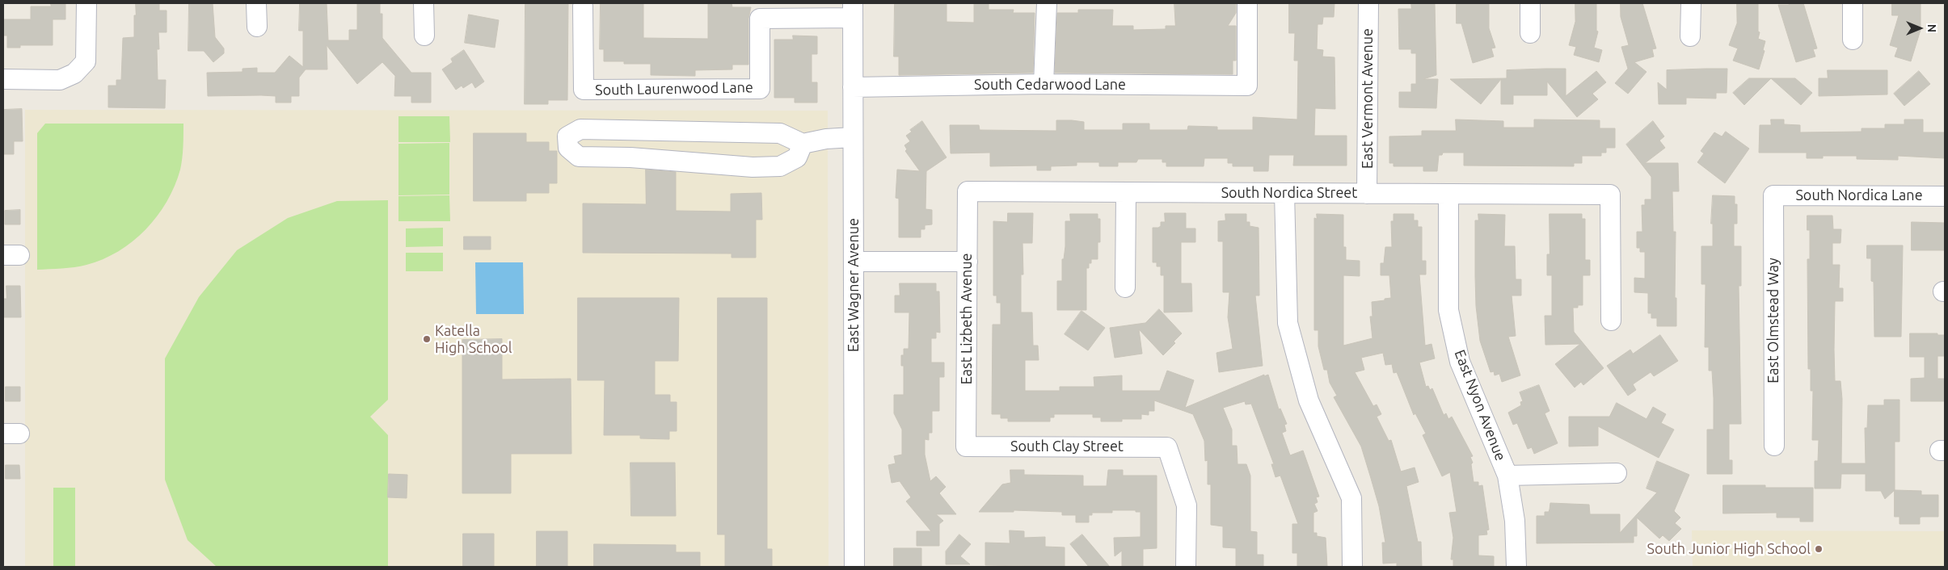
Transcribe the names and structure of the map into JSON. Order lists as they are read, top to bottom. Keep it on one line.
{"streets":{"street":["South Cedarwood Lane","South Laurenwood Lane","East Vermont Avenue","South Nordica Street","South Nordica Lane","East Wagner Avenue","East Lizbeth Avenue","East Olmstead Way","East Nyon Avenue","South Clay Street"]},"crossings":[["South Cedarwood Lane","East Wagner Avenue"],["South Laurenwood Lane","East Wagner Avenue"],["East Vermont Avenue","South Nordica Street"],["South Nordica Street","East Lizbeth Avenue"],["South Nordica Street","East Nyon Avenue"],["South Nordica Lane","East Olmstead Way"],["East Lizbeth Avenue","South Clay Street"]],"places":["Katella High School","South Junior High School"],"north":"right"}
